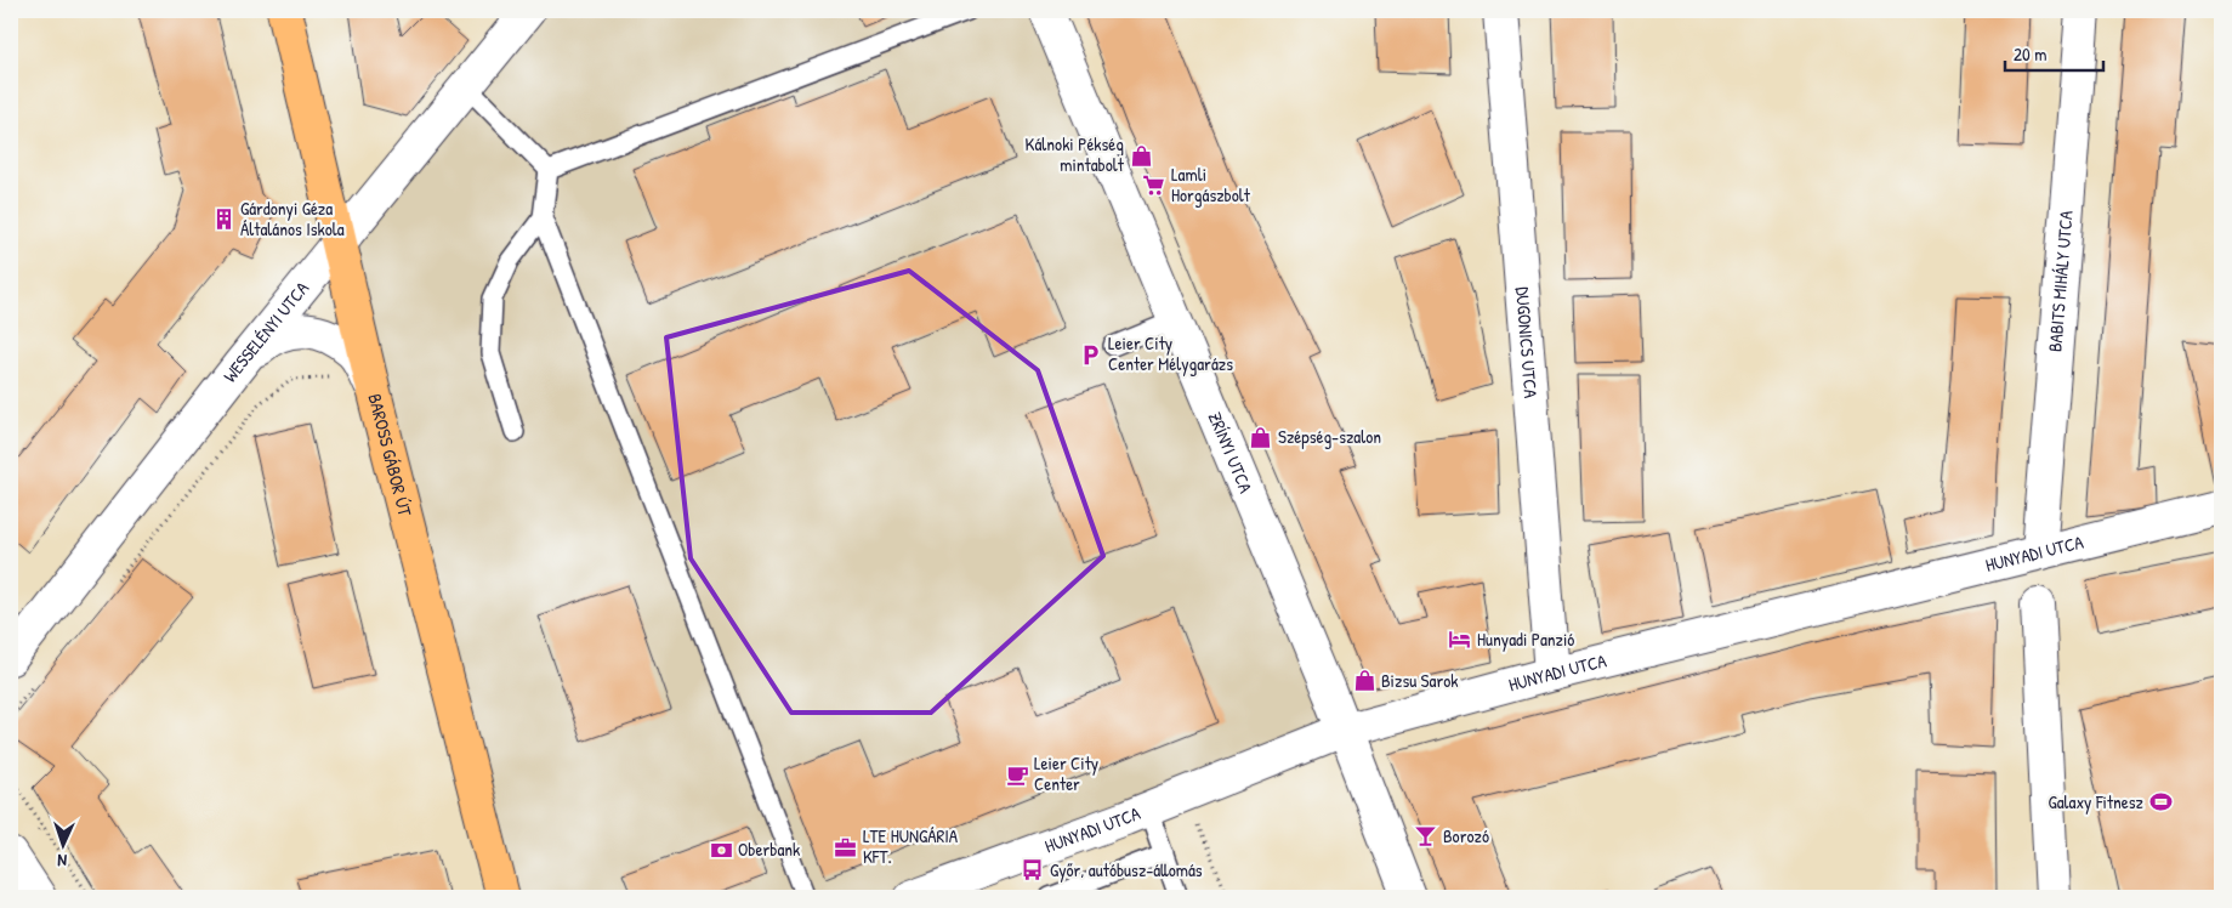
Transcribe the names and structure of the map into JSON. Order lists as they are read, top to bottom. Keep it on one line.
{"streets":{"main road":["BAROSS GÁBOR ÚT"],"street":["BABITS MIHÁLY UTCA","WESSELÉNYI UTCA","DUGONICS UTCA","ZRÍNYI UTCA","HUNYADI UTCA"]},"crossings":[["BABITS MIHÁLY UTCA","HUNYADI UTCA"],["WESSELÉNYI UTCA","BAROSS GÁBOR ÚT"],["DUGONICS UTCA","HUNYADI UTCA"],["ZRÍNYI UTCA","HUNYADI UTCA"]],"places":{"shop":["Kálnoki Pékség mintabolt","Szépség-szalon","Bizsu Sarok"],"supermarket":["Lamli Horgászbolt"],"building":["Gárdonyi Géza Általános Iskola"],"parking":["Leier City Center Mélygarázs"],"hotel":["Hunyadi Panzió"],"cafe":["Leier City Center"],"sports":["Galaxy Fitnesz"],"bar":["Borozó"],"office":["LTE HUNGÁRIA KFT."],"bank":["Oberbank"],"bus stop":["Győr, autóbusz-állomás"]},"scale_bar":"20 m","north":"bottom"}
